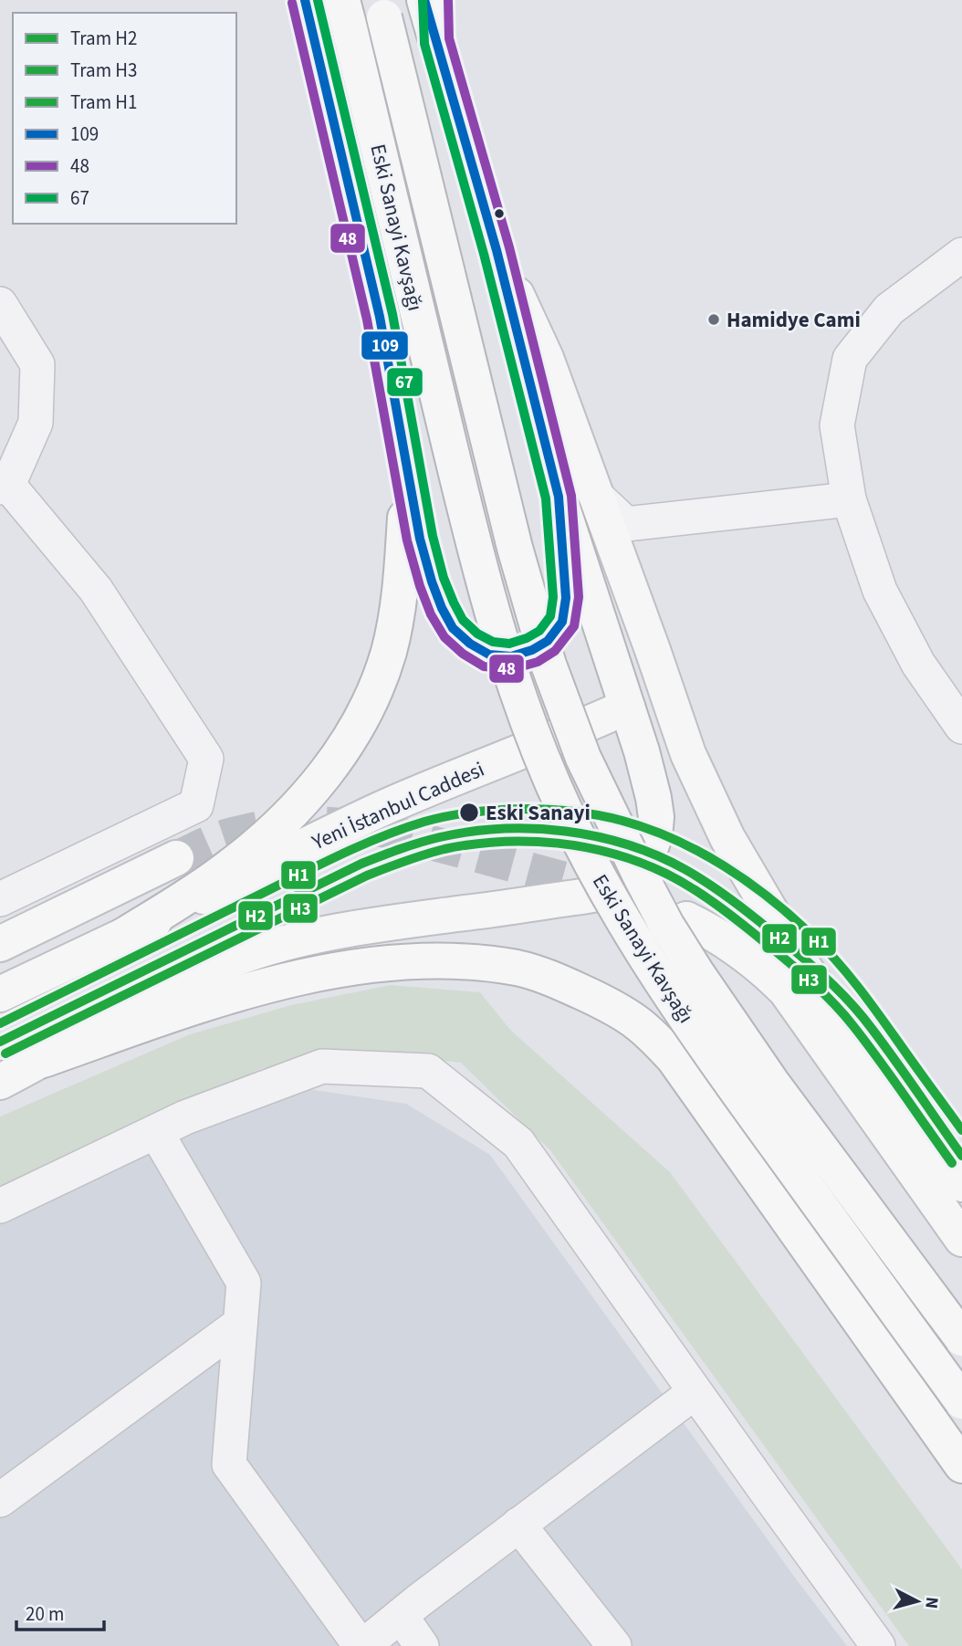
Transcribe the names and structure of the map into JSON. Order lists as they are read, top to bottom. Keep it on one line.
{"streets":{"main road":["Eski Sanayi Kavşağı","Yeni İstanbul Caddesi"]},"places":["Hamidye Cami","Eski Sanayi"],"lines":["transit line 109","transit line 48","transit line 67","tram line H1","tram line H2","tram line H3"],"legend":["Tram H2","Tram H3","Tram H1","109","48","67"],"scale_bar":"20 m","north":"right"}
